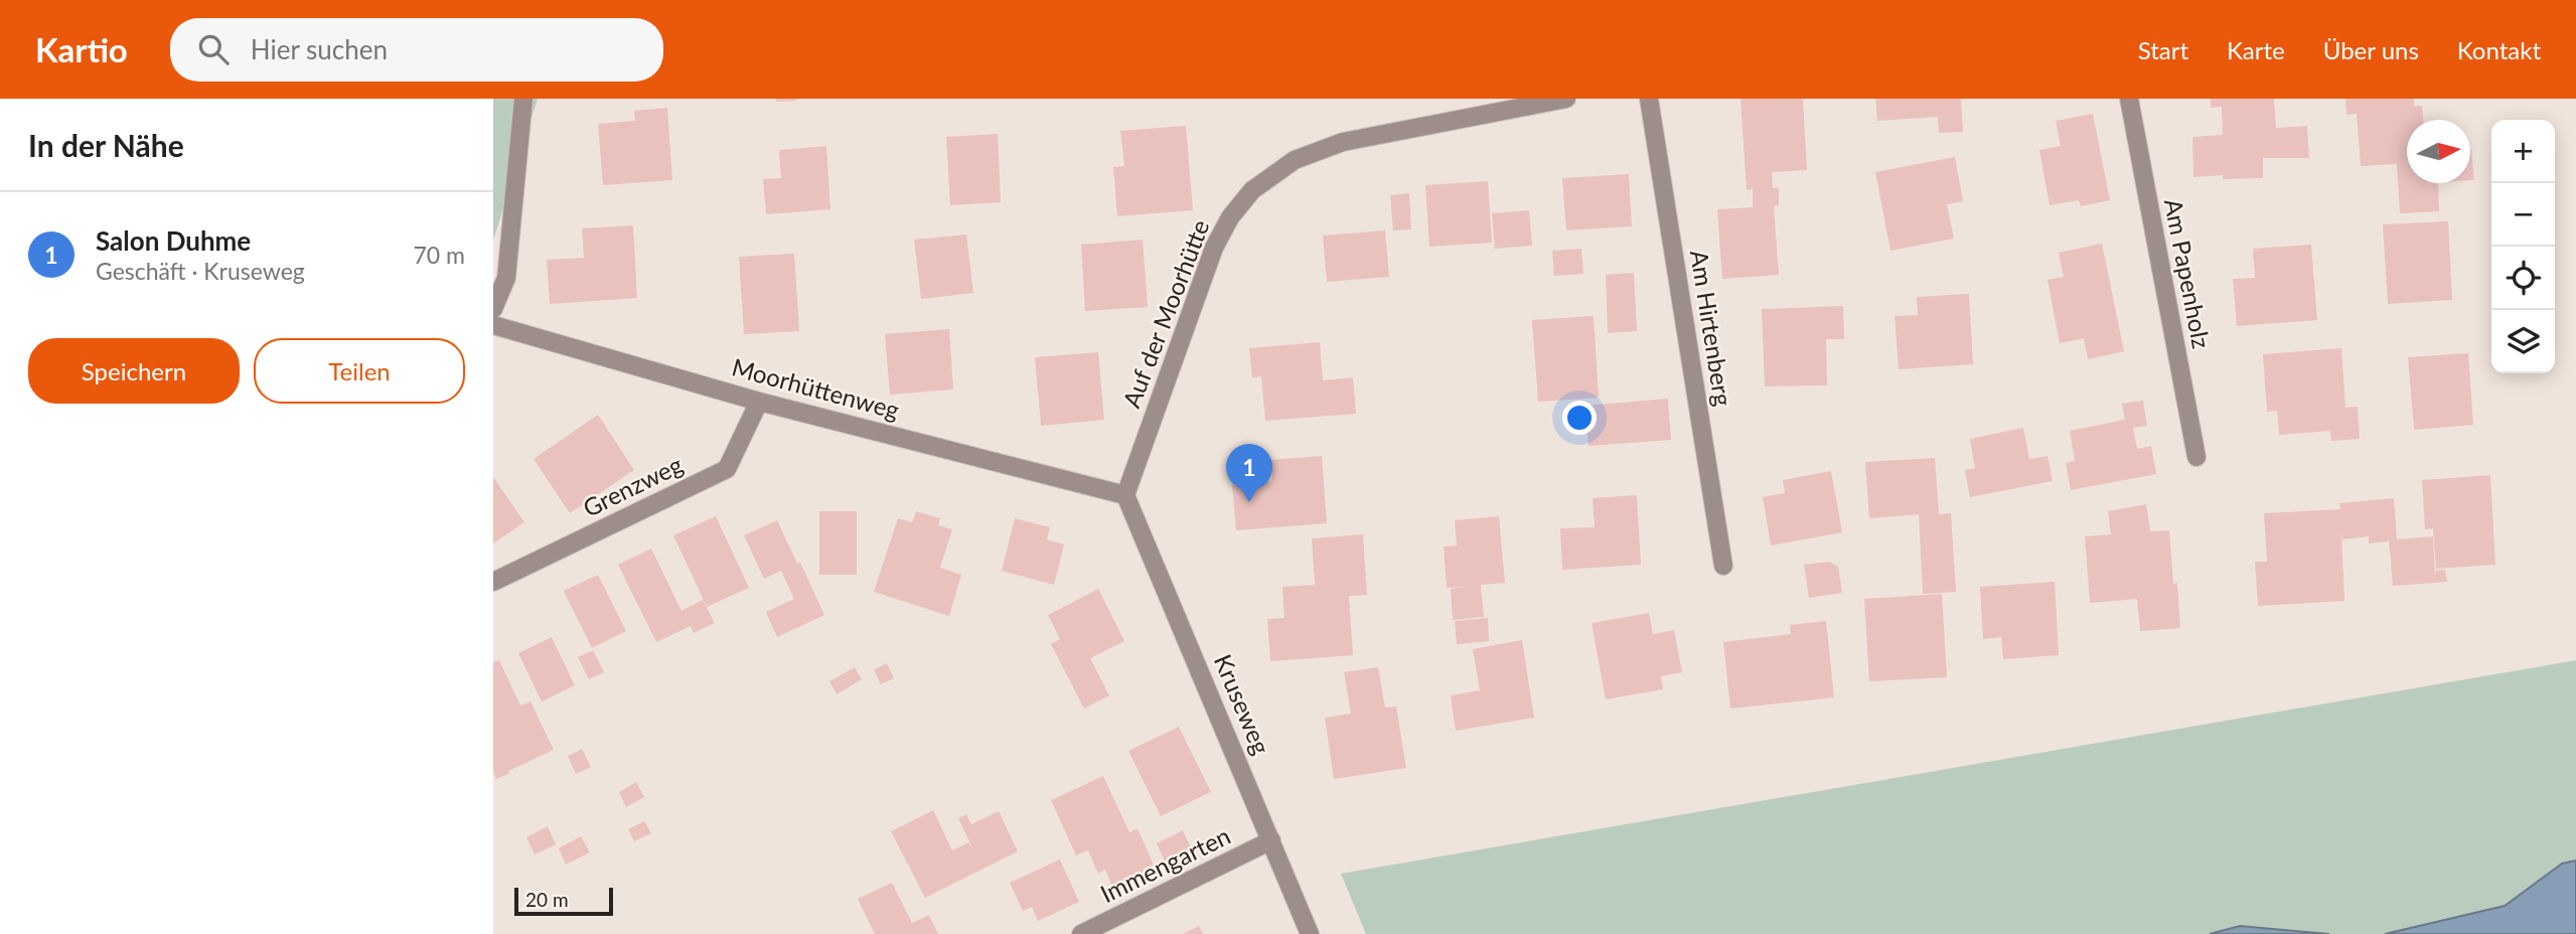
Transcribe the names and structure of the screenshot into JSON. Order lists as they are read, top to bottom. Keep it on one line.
{"streets":{"street":["Am Papenholz","Auf der Moorhütte","Am Hirtenberg","Moorhüttenweg","Grenzweg","Kruseweg","Immengarten"]},"crossings":[["Auf der Moorhütte","Moorhüttenweg"],["Auf der Moorhütte","Kruseweg"],["Moorhüttenweg","Grenzweg"],["Moorhüttenweg","Kruseweg"],["Kruseweg","Immengarten"]],"scale_bar":"20 m","north":"right","page":{"header":"Kartio","search":"Hier suchen","nav":["Start","Karte","Über uns","Kontakt"],"heading":"In der Nähe","map_buttons":["+","−"],"list":[{"mark":"1","name":"Salon Duhme","note":"Geschäft · Kruseweg","value":"70 m"}],"buttons":["Speichern","Teilen"],"pins":"1","scale":"20 m"}}
